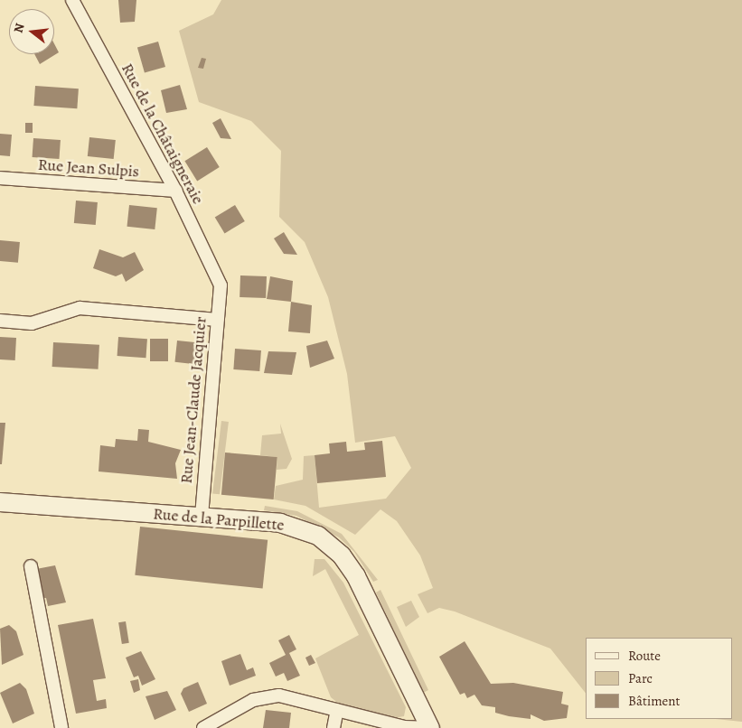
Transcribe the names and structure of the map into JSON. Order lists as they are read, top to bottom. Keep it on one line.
{"streets":{"street":["Rue de la Châtaigneraie","Rue Jean Sulpis","Rue Jean-Claude Jacquier","Rue de la Parpillette"]},"crossings":[["Rue de la Châtaigneraie","Rue Jean Sulpis"],["Rue de la Châtaigneraie","Rue Jean-Claude Jacquier"],["Rue Jean-Claude Jacquier","Rue de la Parpillette"]],"legend":["Route","Parc","Bâtiment"],"north":"left"}
